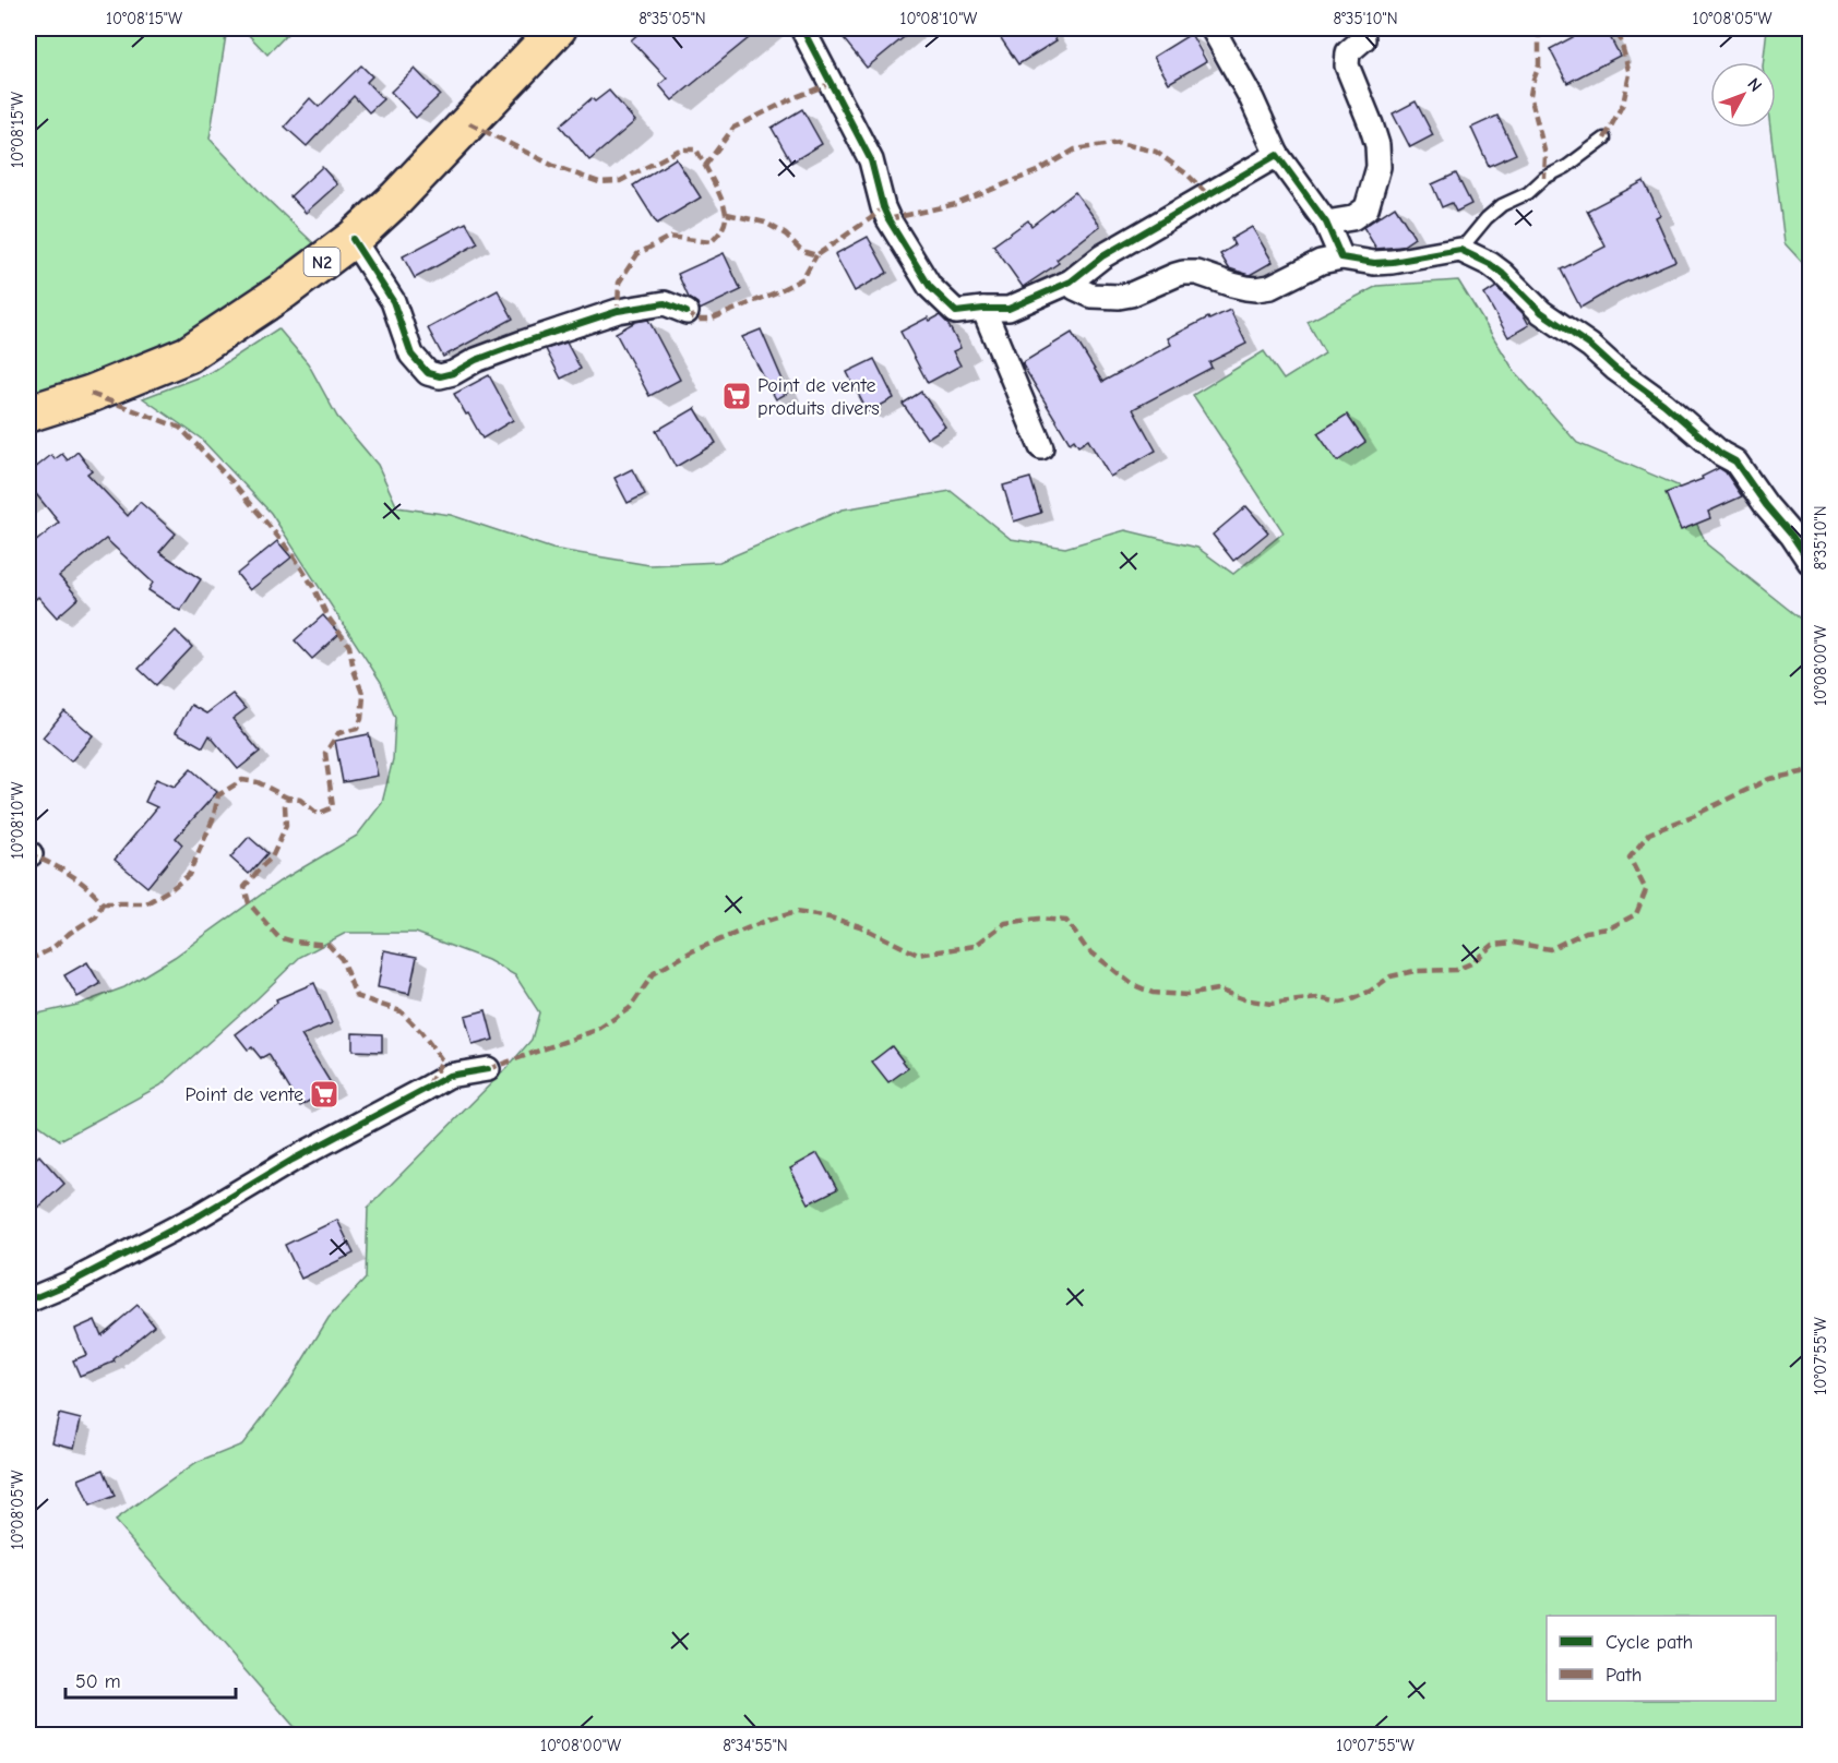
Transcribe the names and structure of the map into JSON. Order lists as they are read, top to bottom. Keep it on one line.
{"streets":{"highway":["N2"]},"places":{"supermarket":["Point de vente produits divers","Point de vente"]},"legend":["Cycle path","Path"],"scale_bar":"50 m","north":"top right","coordinates":["10°08'15\"W","8°35'05\"N","10°08'10\"W","8°35'10\"N","10°08'05\"W","10°08'00\"W","10°07'55\"W","8°34'55\"N"]}
